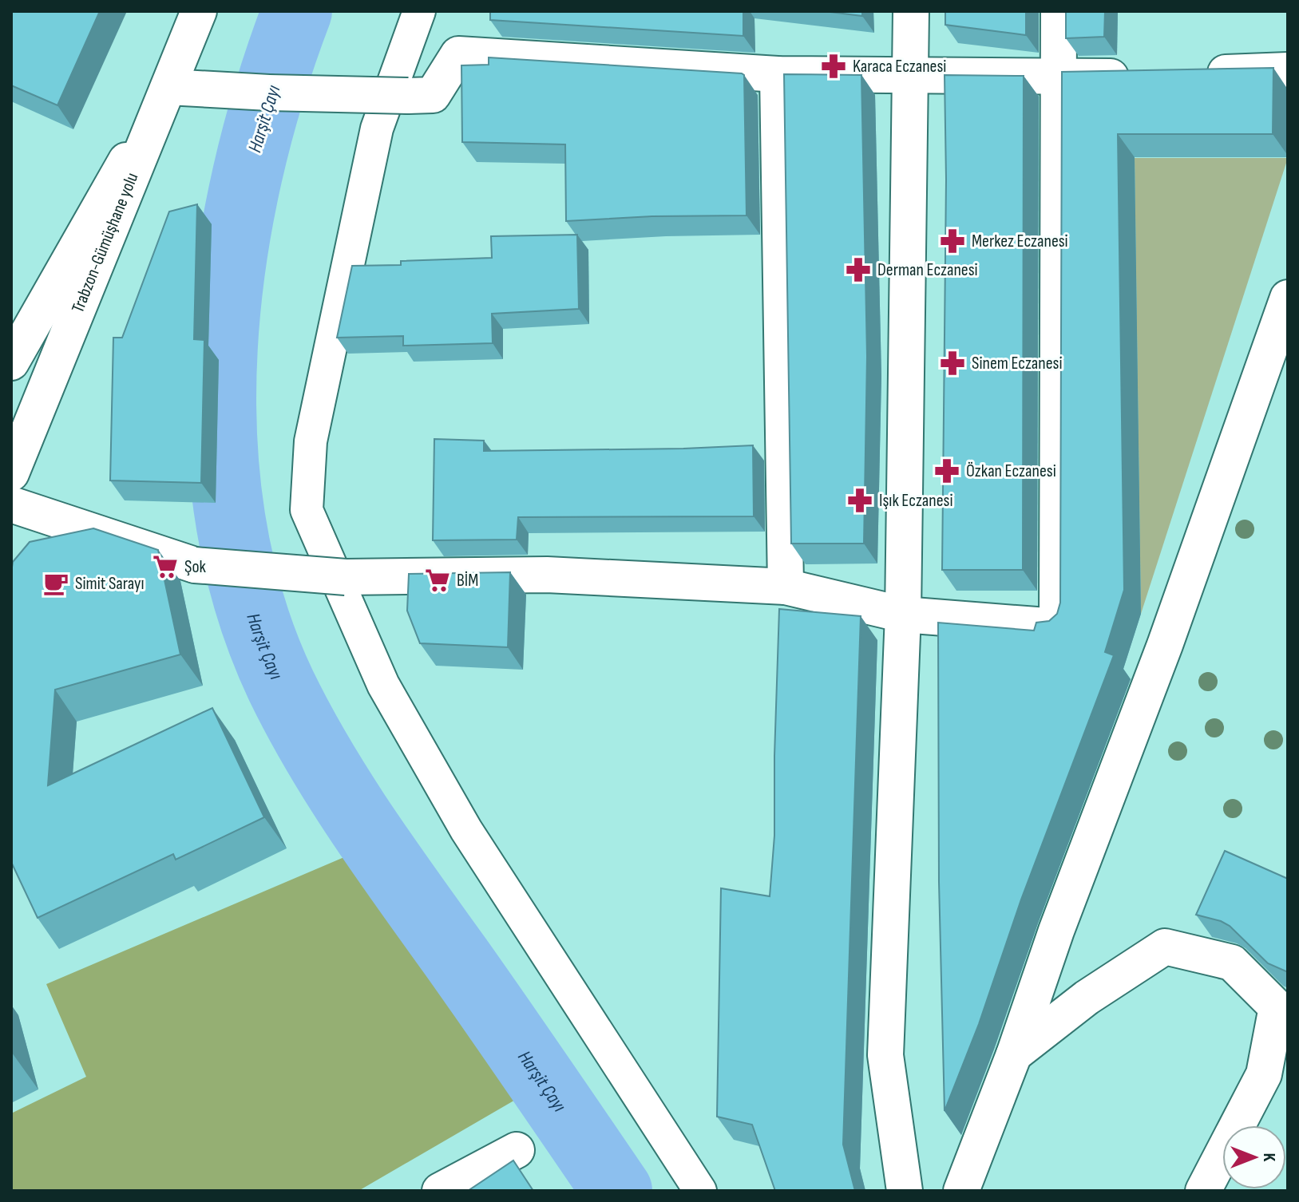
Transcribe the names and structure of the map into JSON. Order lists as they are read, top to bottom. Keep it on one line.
{"streets":{"main road":["Trabzon-Gümüşhane yolu"]},"water":["Harşit Çayı"],"places":{"pharmacy":["Karaca Eczanesi","Merkez Eczanesi","Derman Eczanesi","Sinem Eczanesi","Özkan Eczanesi","Işık Eczanesi"],"supermarket":["Şok","BİM"],"cafe":["Simit Sarayı"]},"north":"right"}
